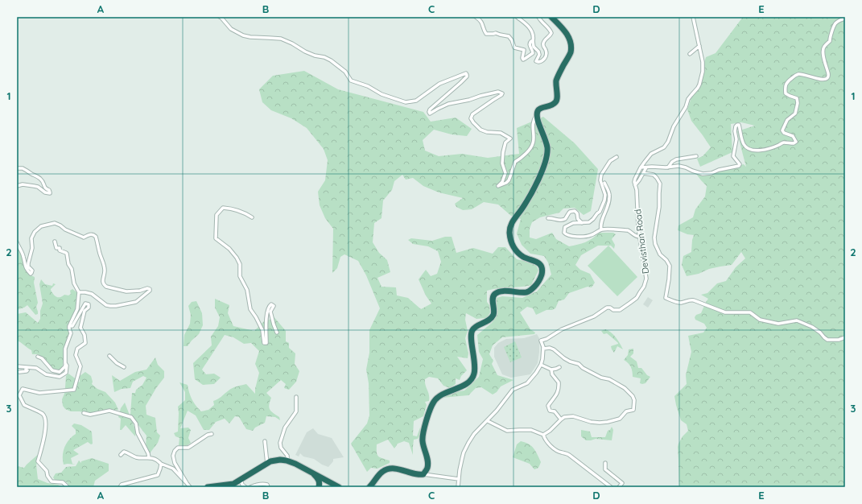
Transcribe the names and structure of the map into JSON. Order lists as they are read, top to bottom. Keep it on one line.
{"streets":{"street":["Devisthan Road"]},"grid":{"columns":["A","B","C","D","E"],"rows":["1","2","3"]}}
